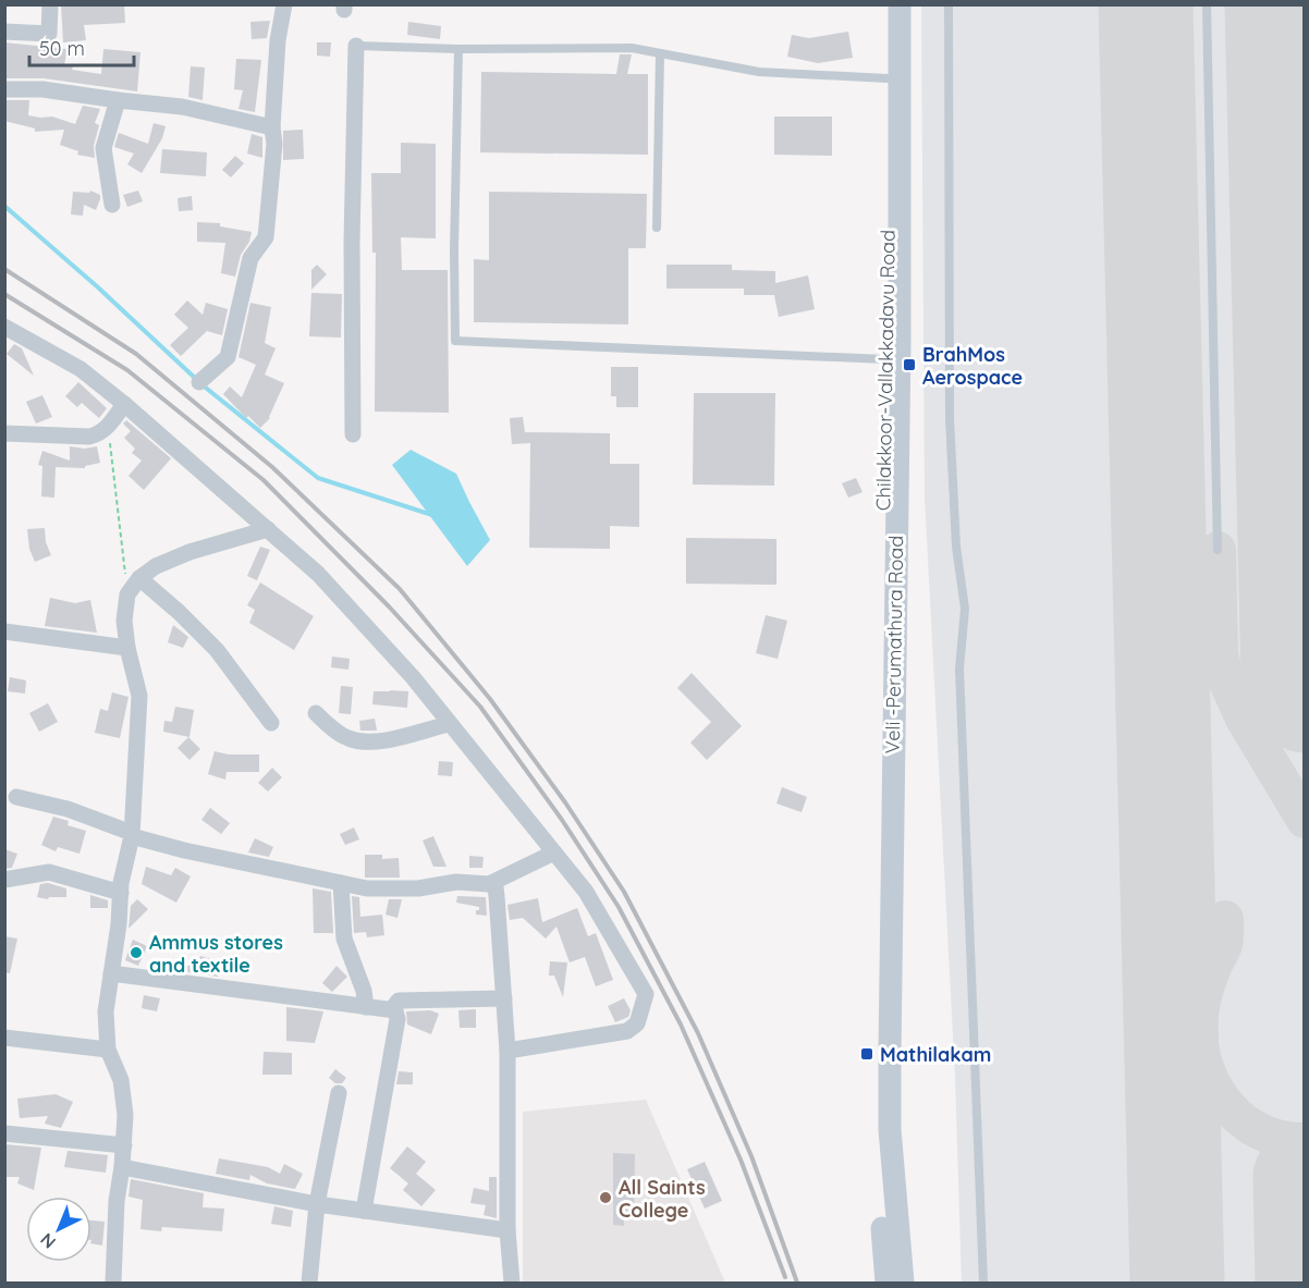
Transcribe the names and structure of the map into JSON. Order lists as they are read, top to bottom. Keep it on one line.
{"streets":{"main road":["Chilakkoor-Vallakkadavu Road","Veli -Perumathura Road"]},"places":{"transit":["BrahMos Aerospace","Mathilakam"],"other":["Ammus stores and textile","All Saints College"]},"scale_bar":"50 m","north":"bottom left"}
